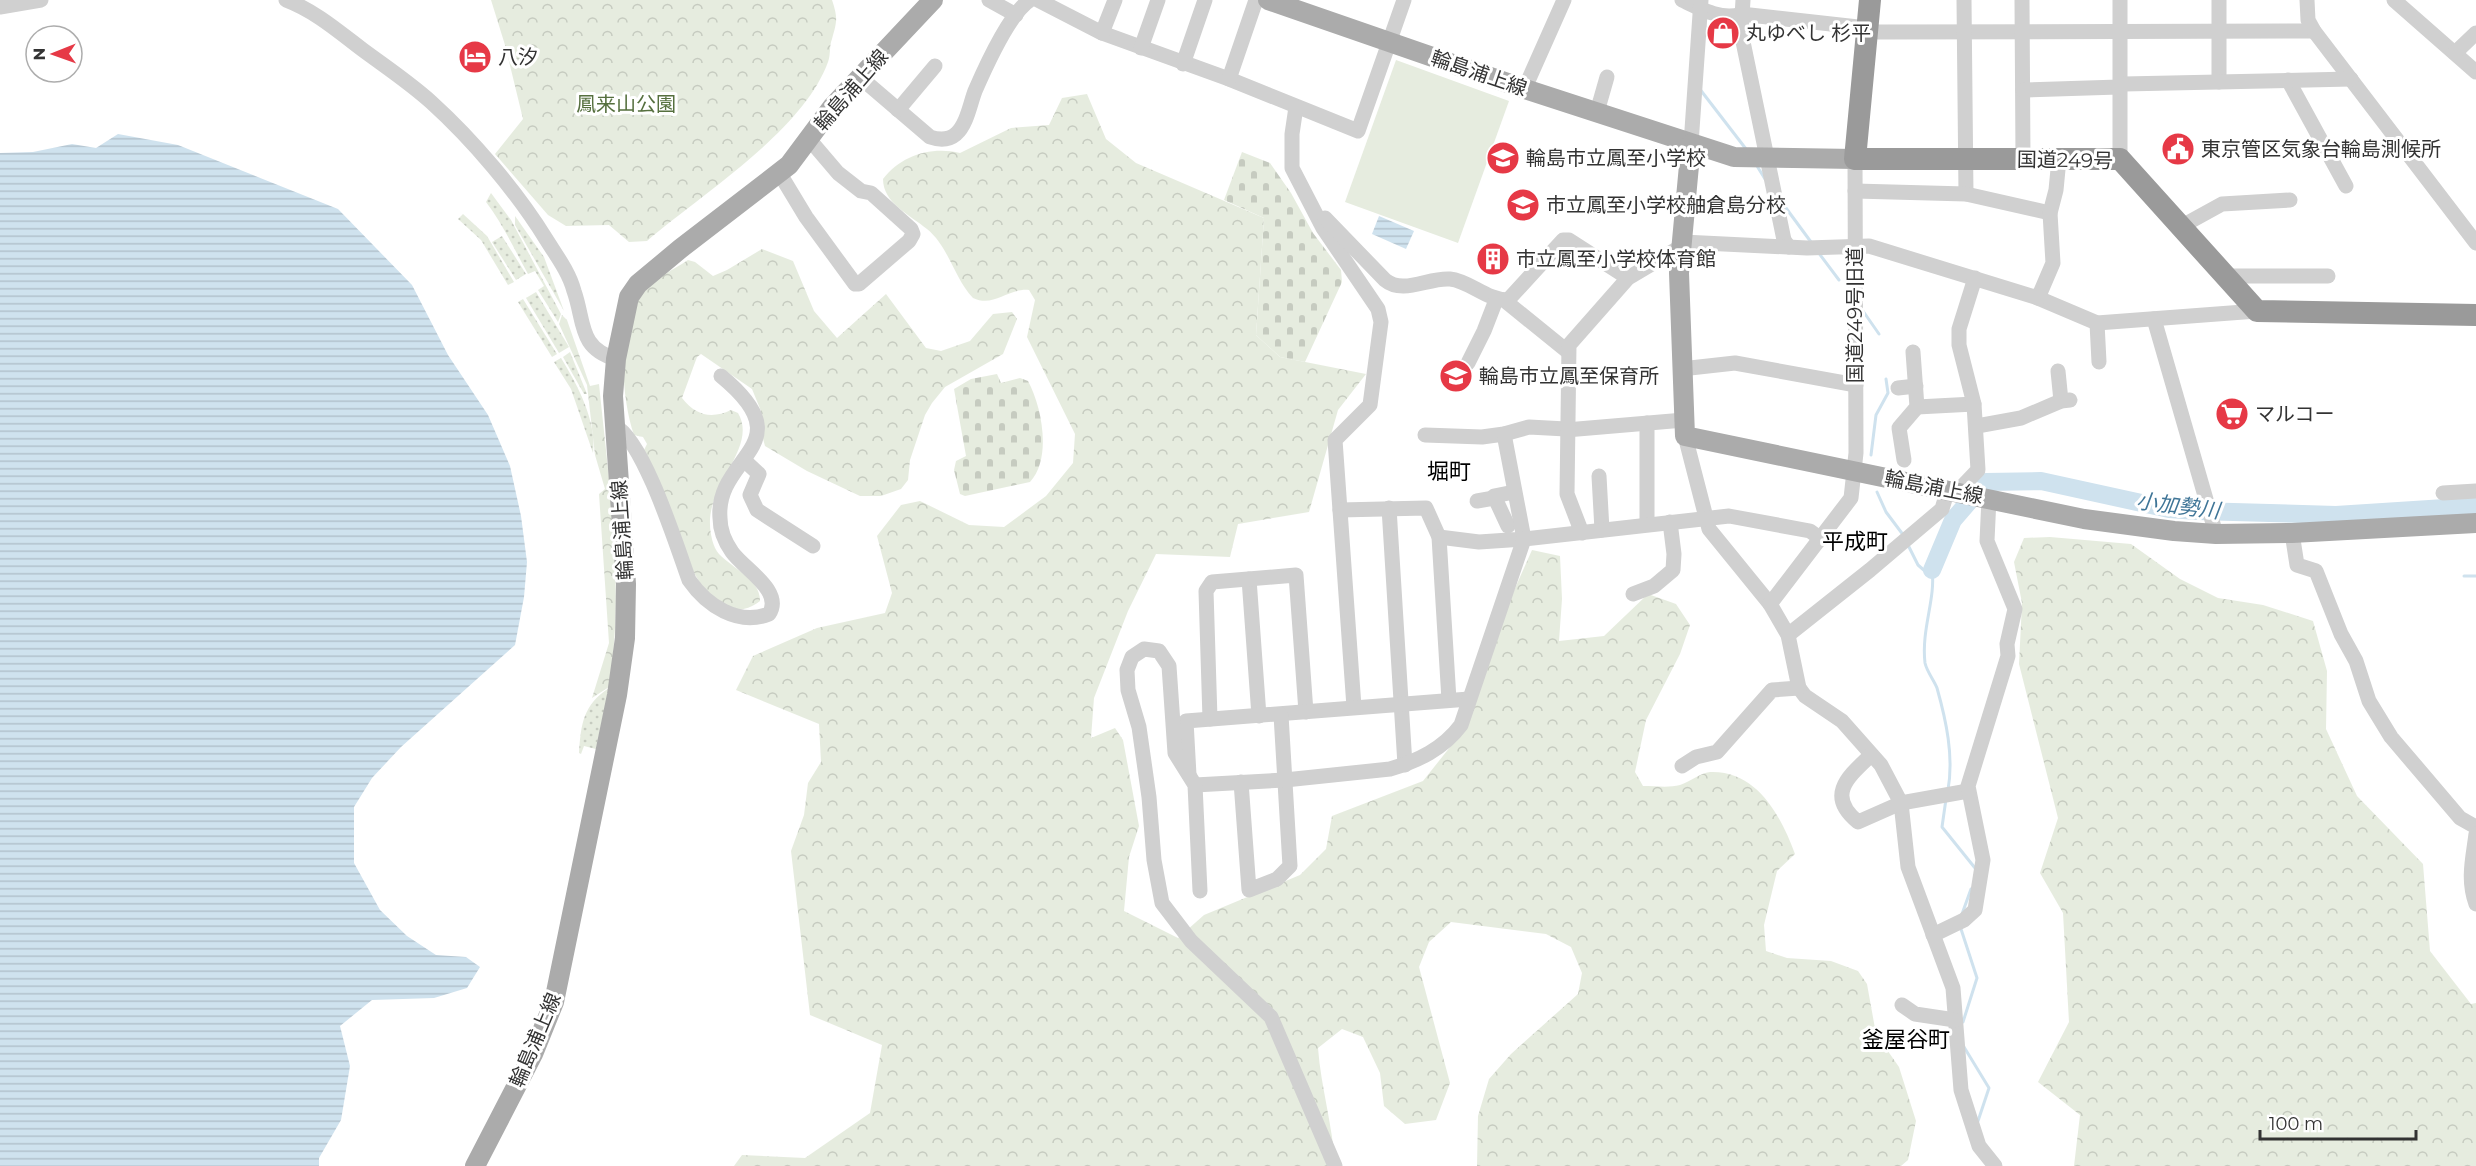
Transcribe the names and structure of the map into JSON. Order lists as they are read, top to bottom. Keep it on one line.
{"streets":{"highway":["国道249号"],"main road":["輪島浦上線"],"street":["国道249号旧道"]},"crossings":[["輪島浦上線","国道249号"],["輪島浦上線","国道249号旧道"],["国道249号","国道249号旧道"]],"districts":["堀町","平成町","釜屋谷町"],"water":["小加勢川"],"parks":["鳳来山公園"],"places":{"shop":["丸ゆべし 杉平"],"hotel":["八汐"],"public building":["東京管区気象台輪島測候所"],"school or university":["輪島市立鳳至小学校","市立鳳至小学校舳倉島分校","輪島市立鳳至保育所"],"building":["市立鳳至小学校体育館"],"supermarket":["マルコー"]},"scale_bar":"100 m","north":"left"}
